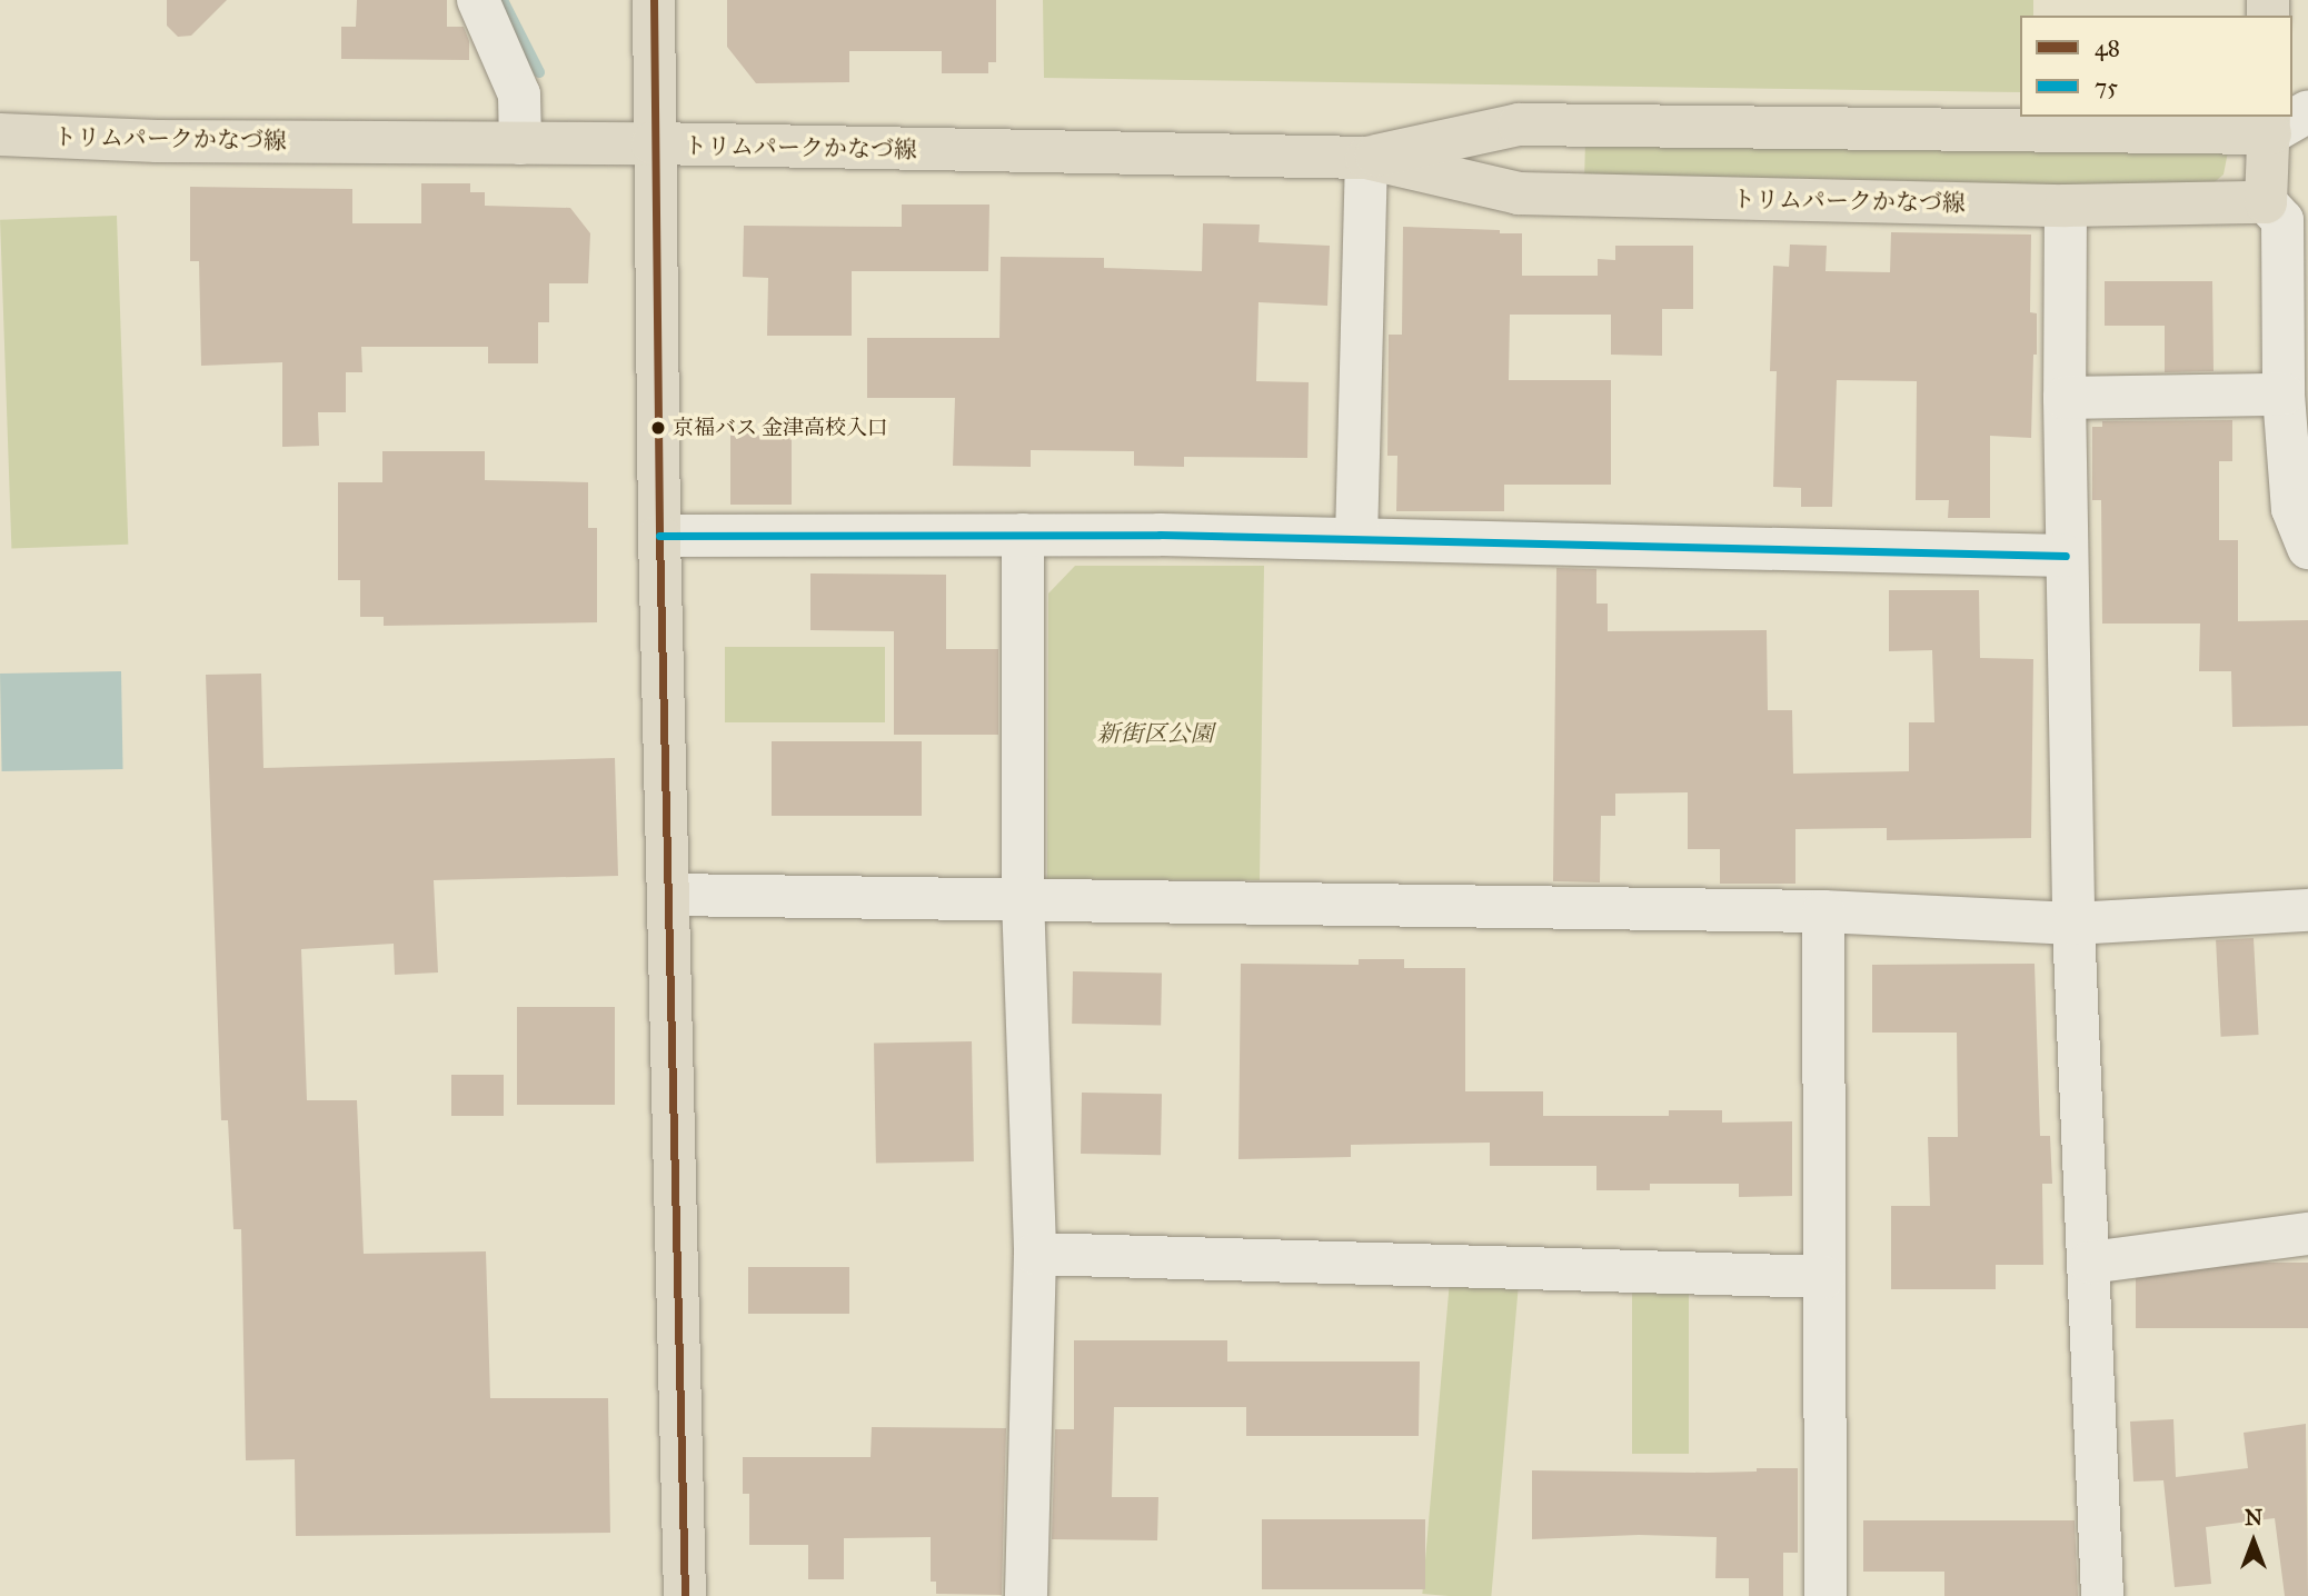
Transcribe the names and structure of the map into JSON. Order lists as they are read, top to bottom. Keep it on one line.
{"streets":{"main road":["トリムパークかなづ線"]},"parks":["新街区公園"],"places":["京福バス 金津高校入口"],"lines":["transit line 48","transit line 75"],"legend":["48","75"],"north":"top"}
